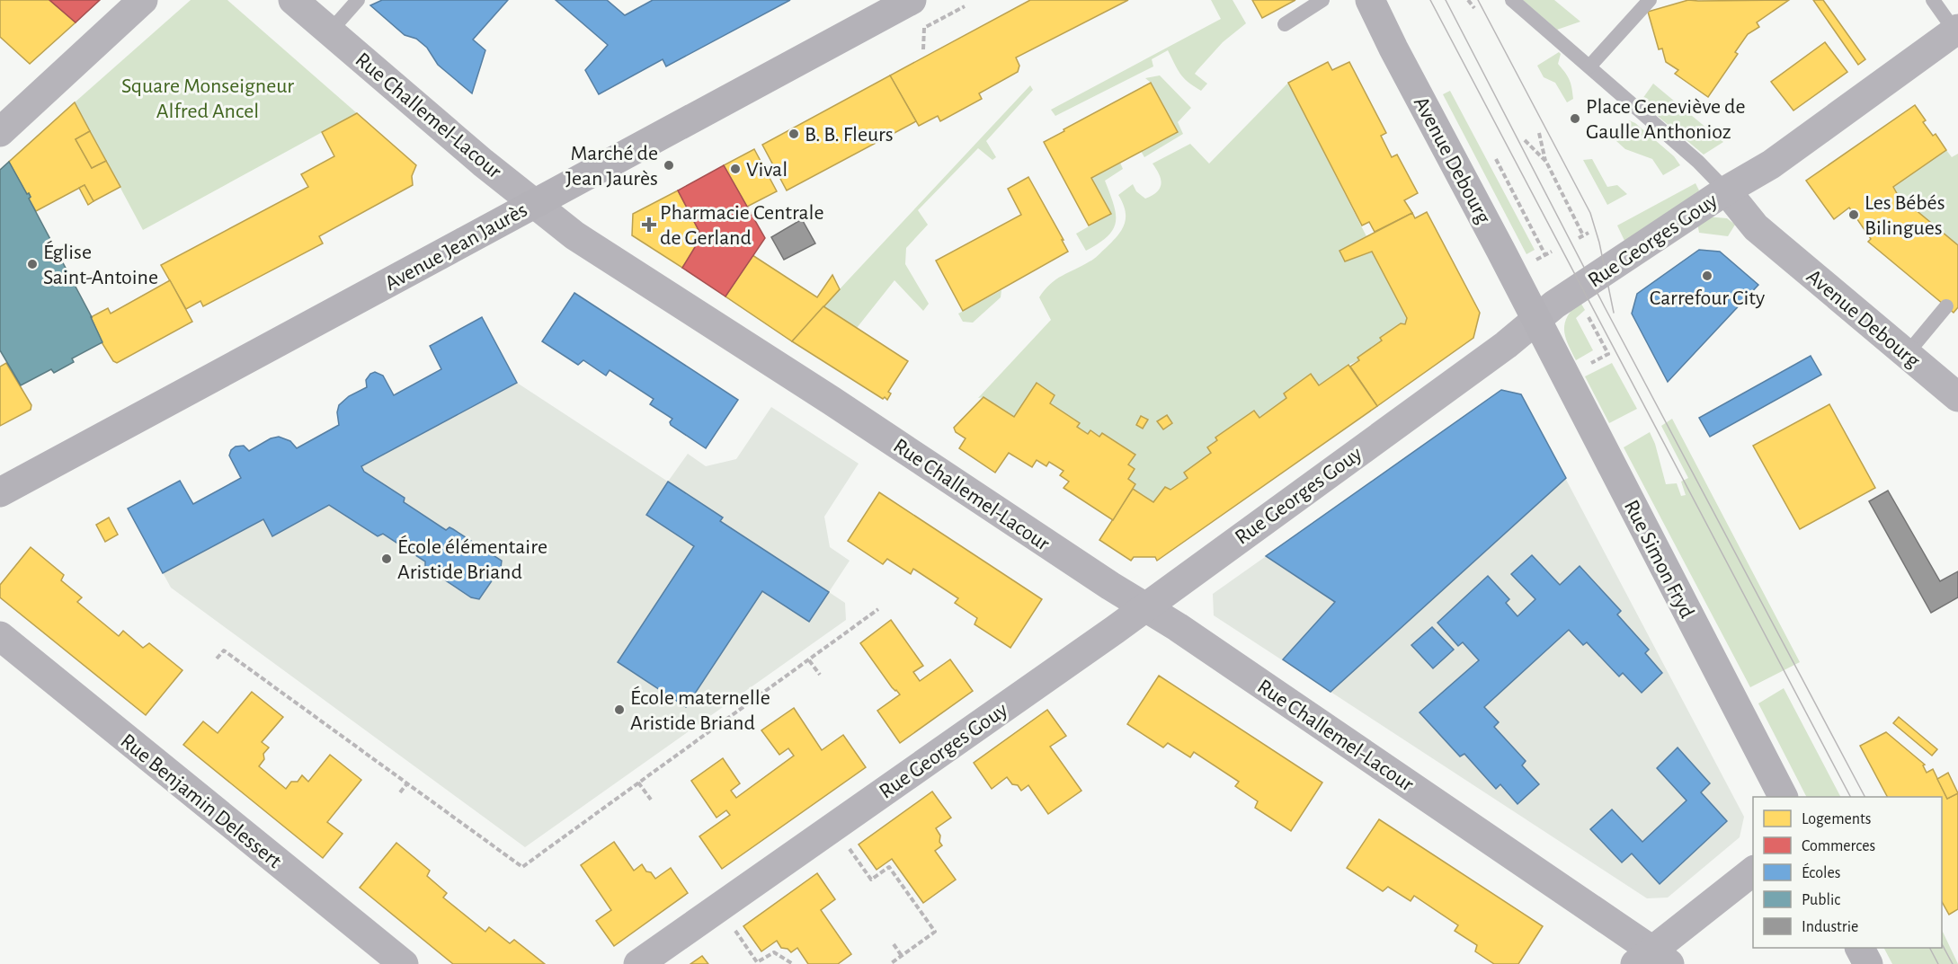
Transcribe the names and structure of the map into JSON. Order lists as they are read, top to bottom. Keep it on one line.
{"streets":{"main road":["Avenue Debourg","Avenue Jean Jaurès","Rue Simon Fryd"],"street":["Rue Challemel-Lacour","Rue Georges Gouy","Rue Benjamin Delessert"]},"crossings":[["Rue Challemel-Lacour","Rue Georges Gouy"],["Rue Challemel-Lacour","Avenue Jean Jaurès"],["Avenue Debourg","Rue Georges Gouy"],["Avenue Debourg","Rue Simon Fryd"],["Rue Georges Gouy","Rue Simon Fryd"]],"parks":["Square Monseigneur Alfred Ancel"],"places":{"other":["Place Geneviève de Gaulle Anthonioz","B. B. Fleurs","Marché de Jean Jaurès","Vival","Les Bébés Bilingues","Église Saint-Antoine","Carrefour City","École élémentaire Aristide Briand","École maternelle Aristide Briand"],"health":["Pharmacie Centrale de Gerland"]},"legend":["Logements","Commerces","Écoles","Public","Industrie"]}
